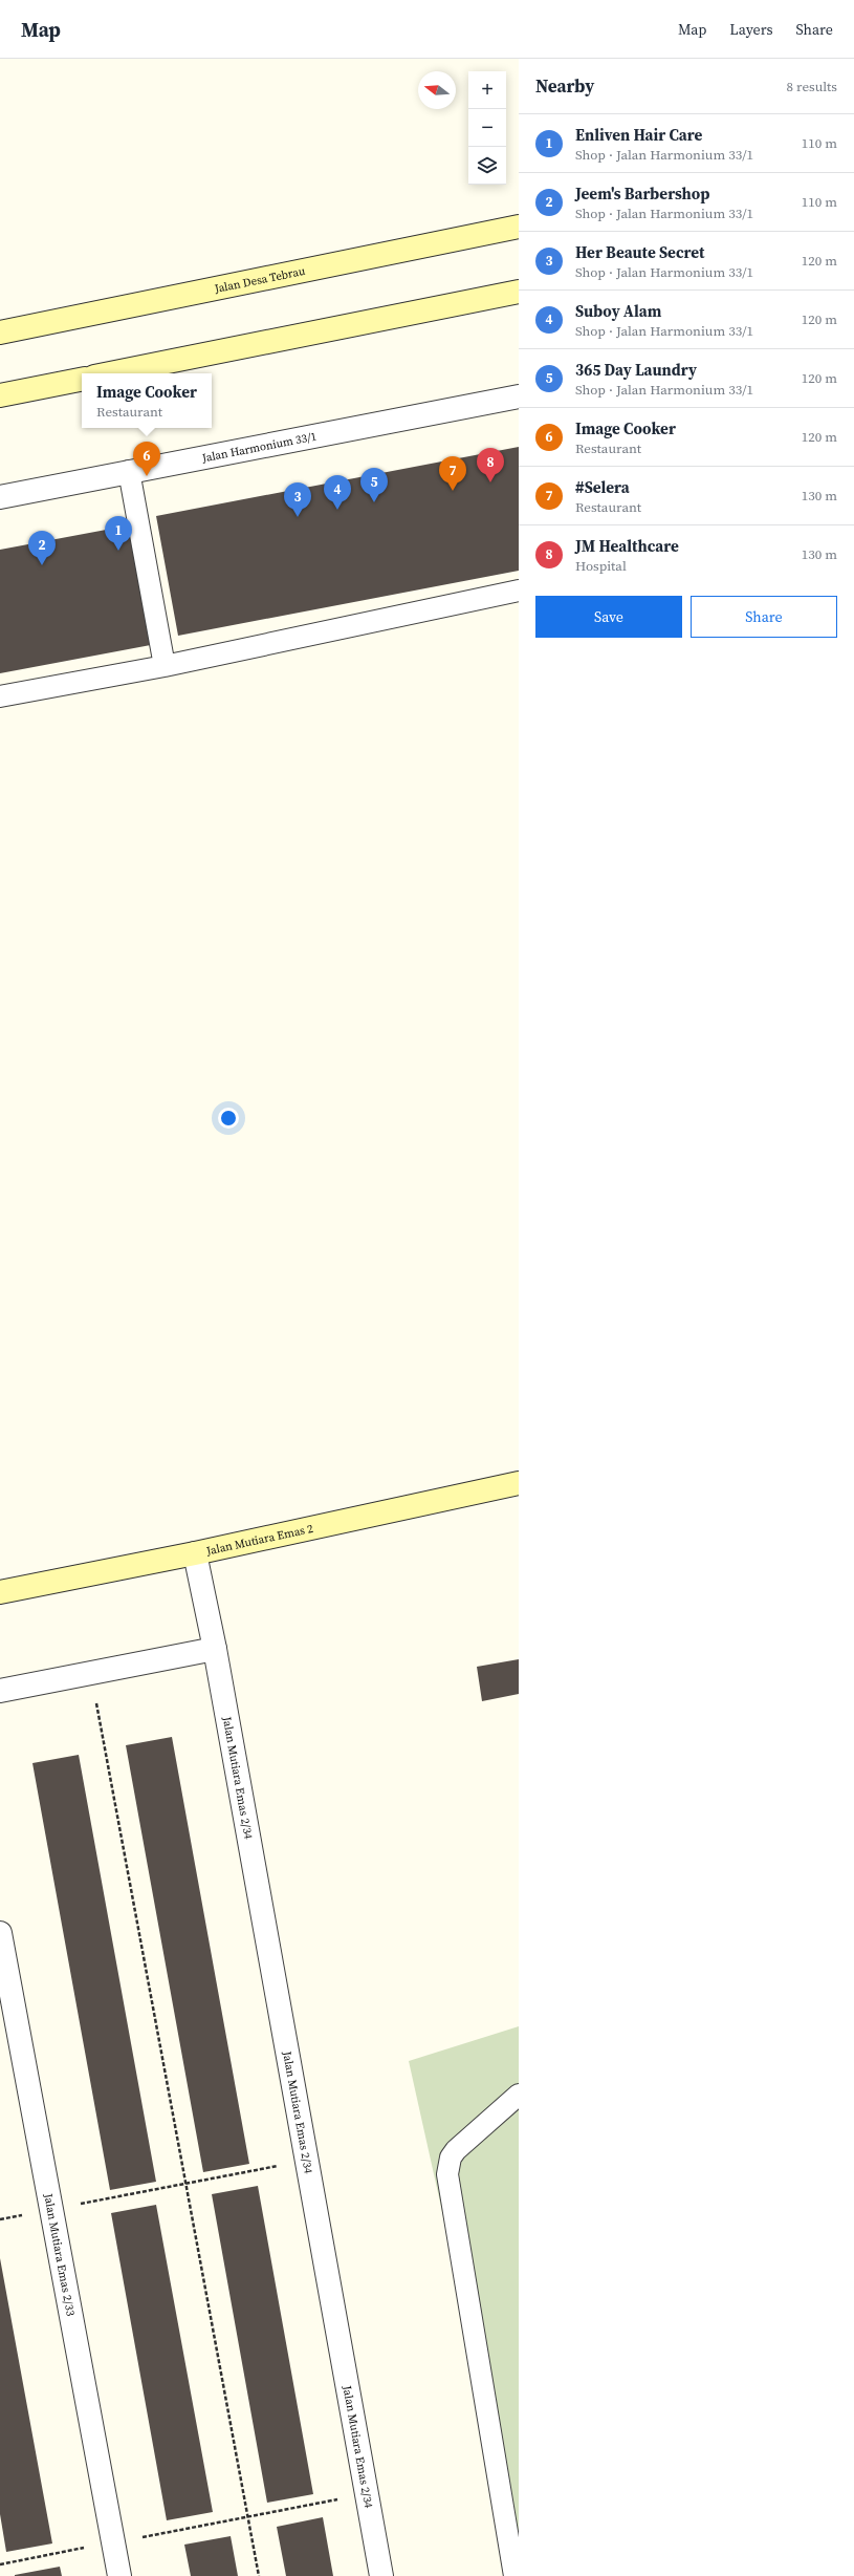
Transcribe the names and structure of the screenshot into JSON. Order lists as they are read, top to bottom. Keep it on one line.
{"streets":{"street":["Jalan Desa Tebrau","Jalan Harmonium 33/1","Jalan Mutiara Emas 2","Jalan Mutiara Emas 2/34","Jalan Mutiara Emas 2/33"]},"crossings":[["Jalan Mutiara Emas 2","Jalan Mutiara Emas 2/34"]],"north":"left","page":{"header":"Map","nav":["Map","Layers","Share"],"heading":["Nearby","8 results"],"map_buttons":["+","−"],"list":[{"mark":"1","name":"Enliven Hair Care","note":"Shop · Jalan Harmonium 33/1","value":"110 m"},{"mark":"2","name":"Jeem's Barbershop","note":"Shop · Jalan Harmonium 33/1","value":"110 m"},{"mark":"3","name":"Her Beaute Secret","note":"Shop · Jalan Harmonium 33/1","value":"120 m"},{"mark":"4","name":"Suboy Alam","note":"Shop · Jalan Harmonium 33/1","value":"120 m"},{"mark":"5","name":"365 Day Laundry","note":"Shop · Jalan Harmonium 33/1","value":"120 m"},{"mark":"6","name":"Image Cooker","note":"Restaurant","value":"120 m"},{"mark":"7","name":"#Selera","note":"Restaurant","value":"130 m"},{"mark":"8","name":"JM Healthcare","note":"Hospital","value":"130 m"}],"popup":["Image Cooker","Restaurant"],"pins":["6","8","7","5","4","3","1","2"],"buttons":["Save","Share"]}}
